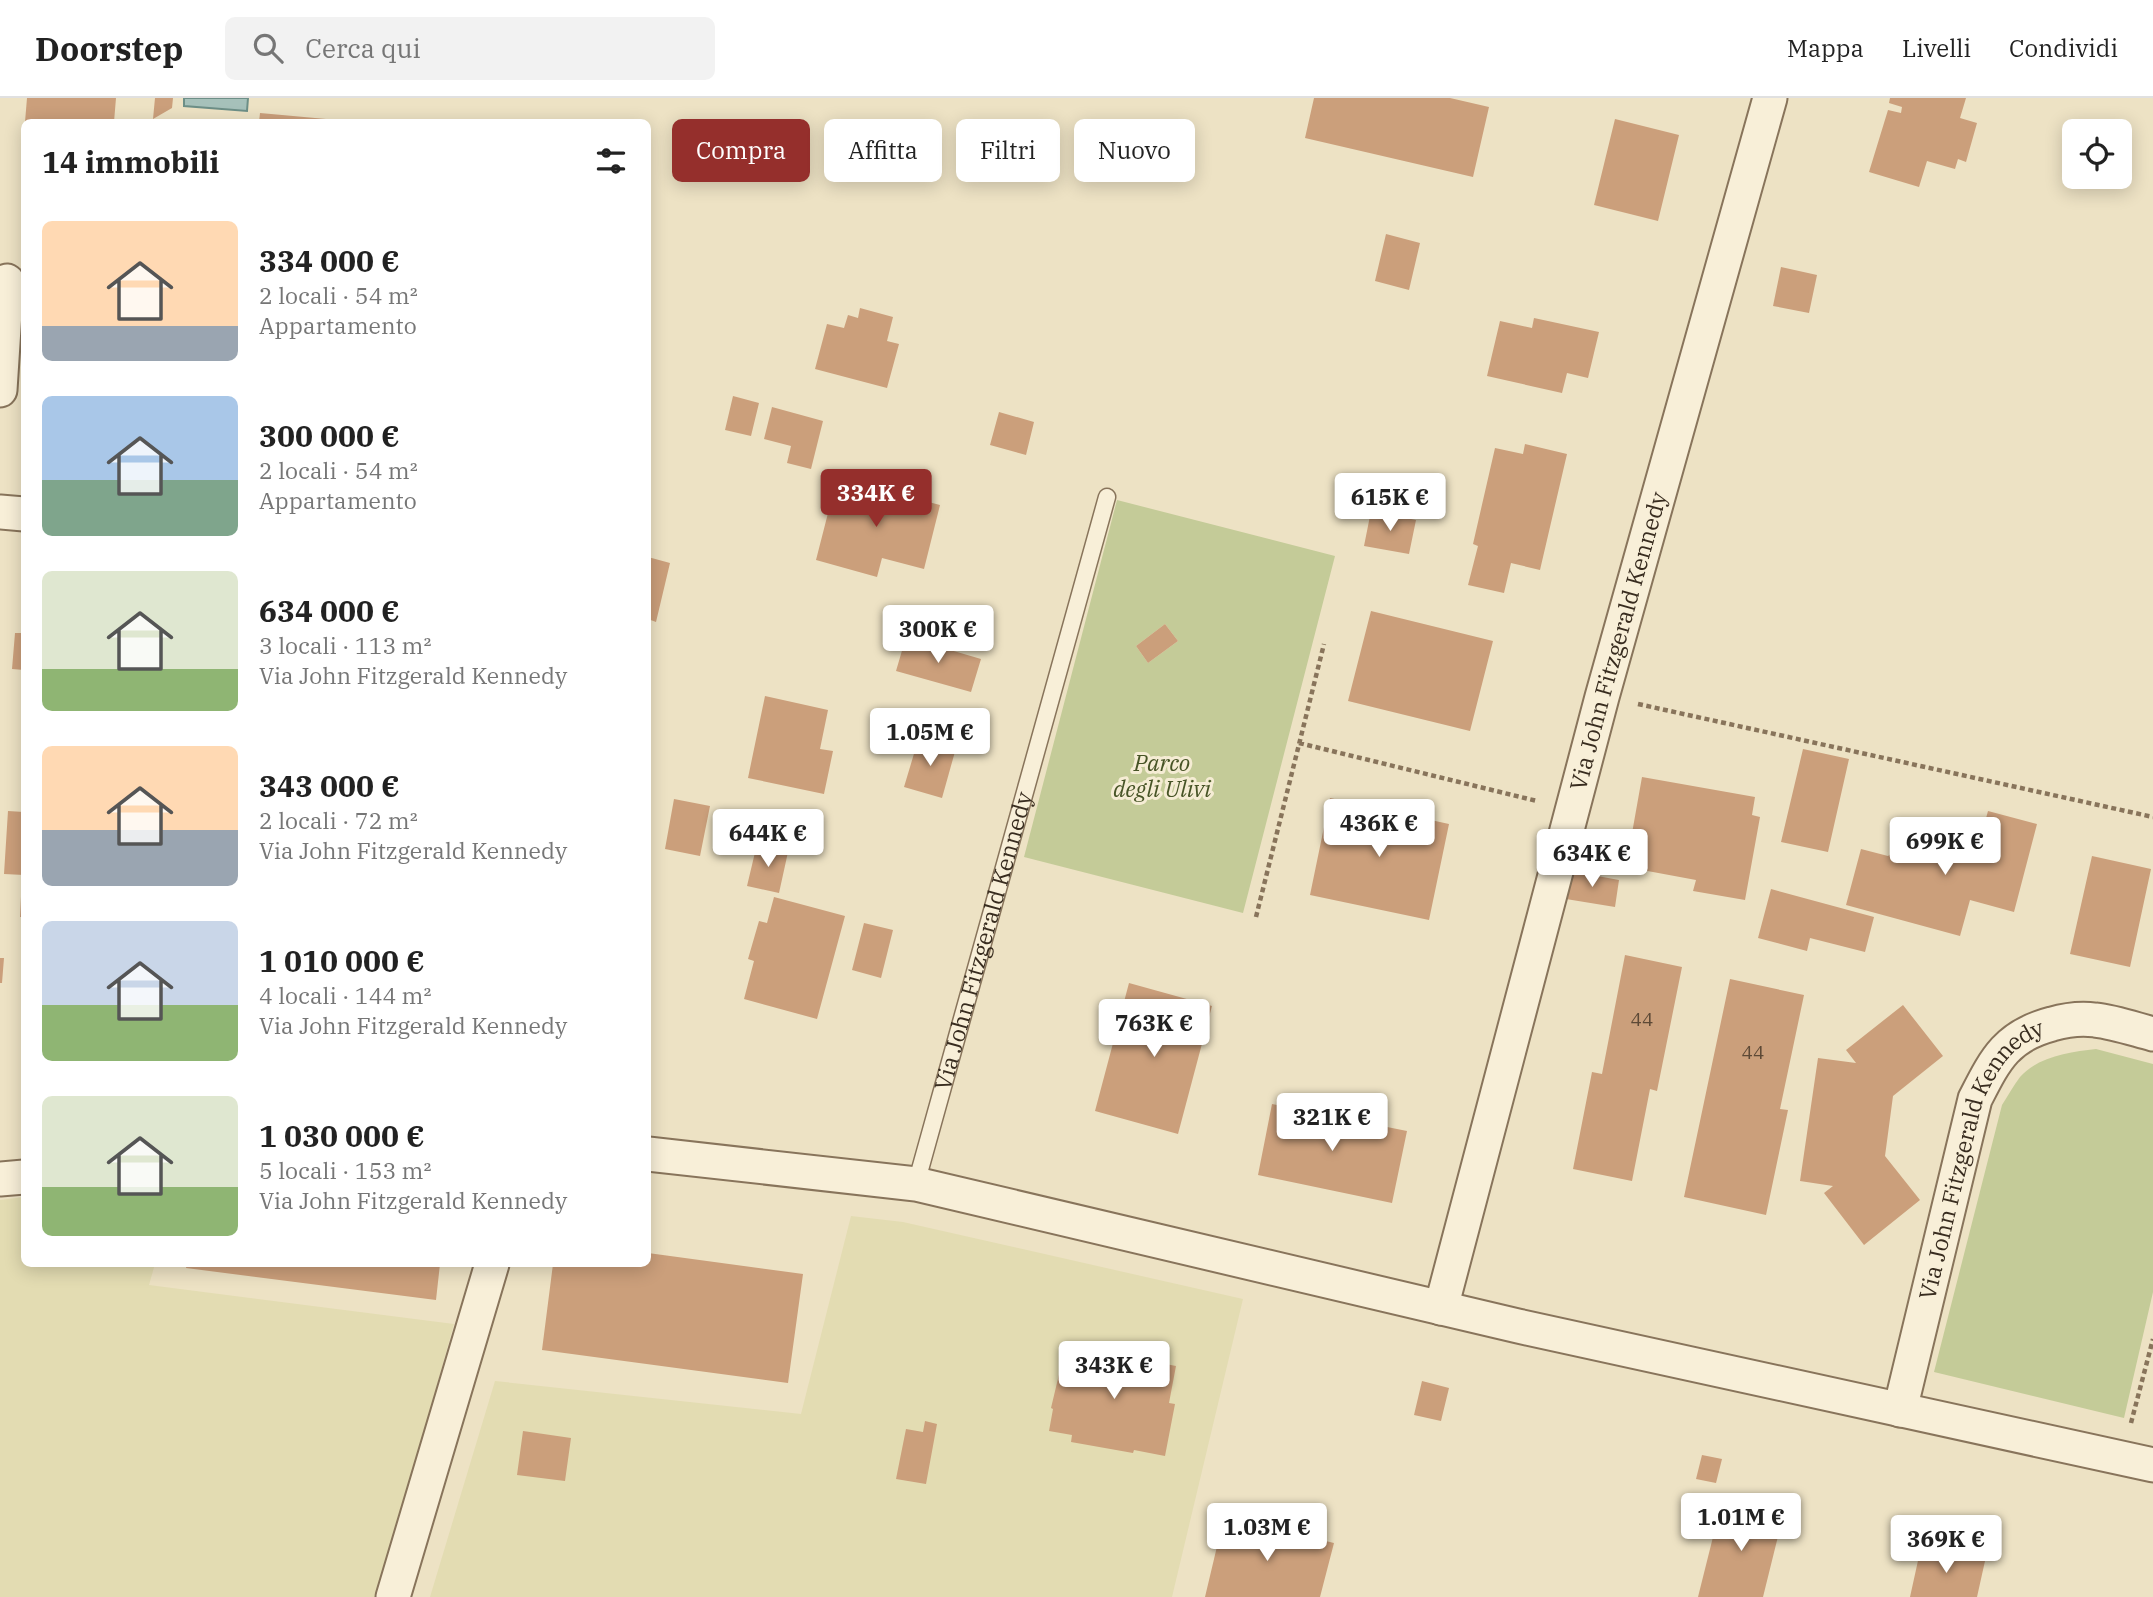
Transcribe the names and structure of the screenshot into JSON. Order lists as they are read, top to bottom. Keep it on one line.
{"streets":{"street":["Via John Fitzgerald Kennedy"]},"parks":["Parco degli Ulivi"],"house_numbers":["44","44"],"page":{"header":"Doorstep","search":"Cerca qui","nav":["Mappa","Livelli","Condividi"],"chip":["Compra","Affitta","Filtri","Nuovo"],"heading":"14 immobili","list":[{"name":"334 000 €","note":"2 locali · 54 m² · Appartamento"},{"name":"300 000 €","note":"2 locali · 54 m² · Appartamento"},{"name":"634 000 €","note":"3 locali · 113 m² · Via John Fitzgerald Kennedy"},{"name":"343 000 €","note":"2 locali · 72 m² · Via John Fitzgerald Kennedy"},{"name":"1 010 000 €","note":"4 locali · 144 m² · Via John Fitzgerald Kennedy"},{"name":"1 030 000 €","note":"5 locali · 153 m² · Via John Fitzgerald Kennedy"}],"price":["334K €","615K €","300K €","1.05M €","436K €","644K €","699K €","634K €","763K €","321K €","343K €","1.01M €","1.03M €","369K €"]}}
